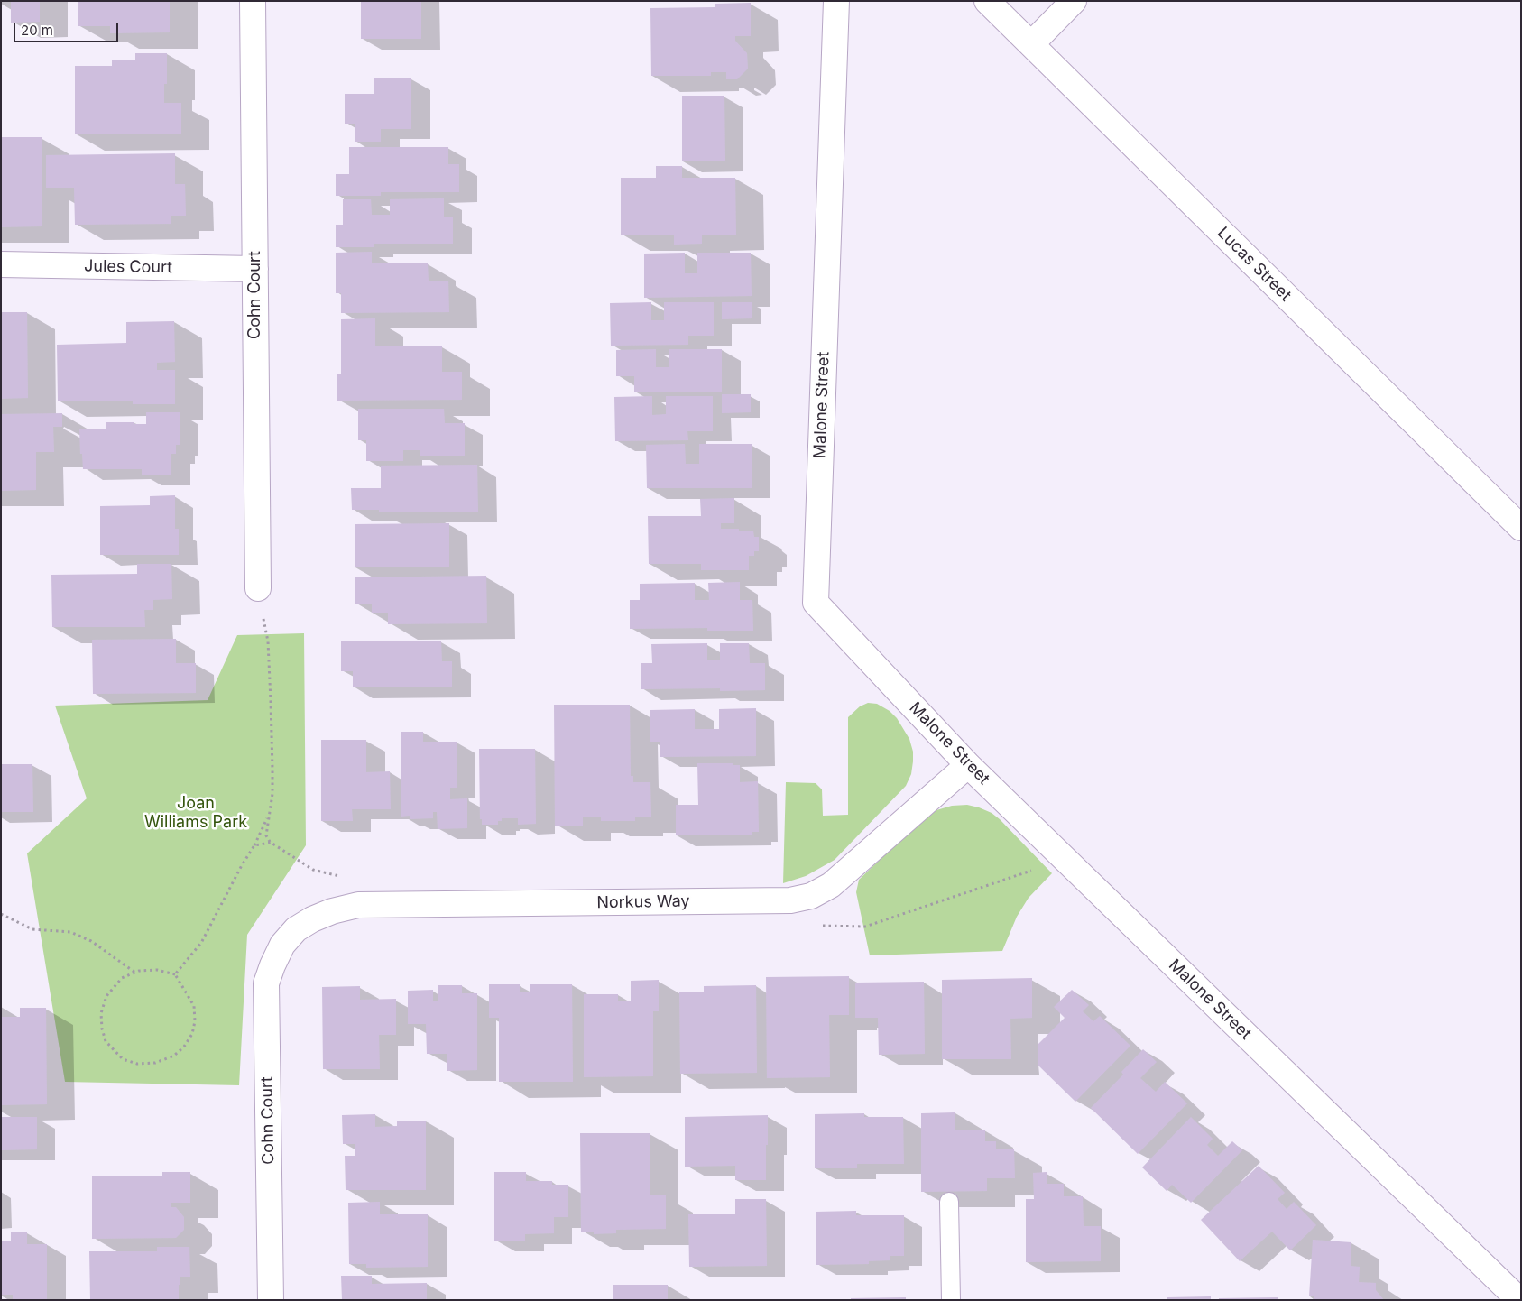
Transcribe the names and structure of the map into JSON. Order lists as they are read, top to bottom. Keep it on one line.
{"streets":{"street":["Lucas Street","Jules Court","Cohn Court","Malone Street","Norkus Way"]},"crossings":[["Jules Court","Cohn Court"],["Cohn Court","Norkus Way"],["Malone Street","Norkus Way"]],"parks":["Joan Williams Park"],"scale_bar":"20 m"}
